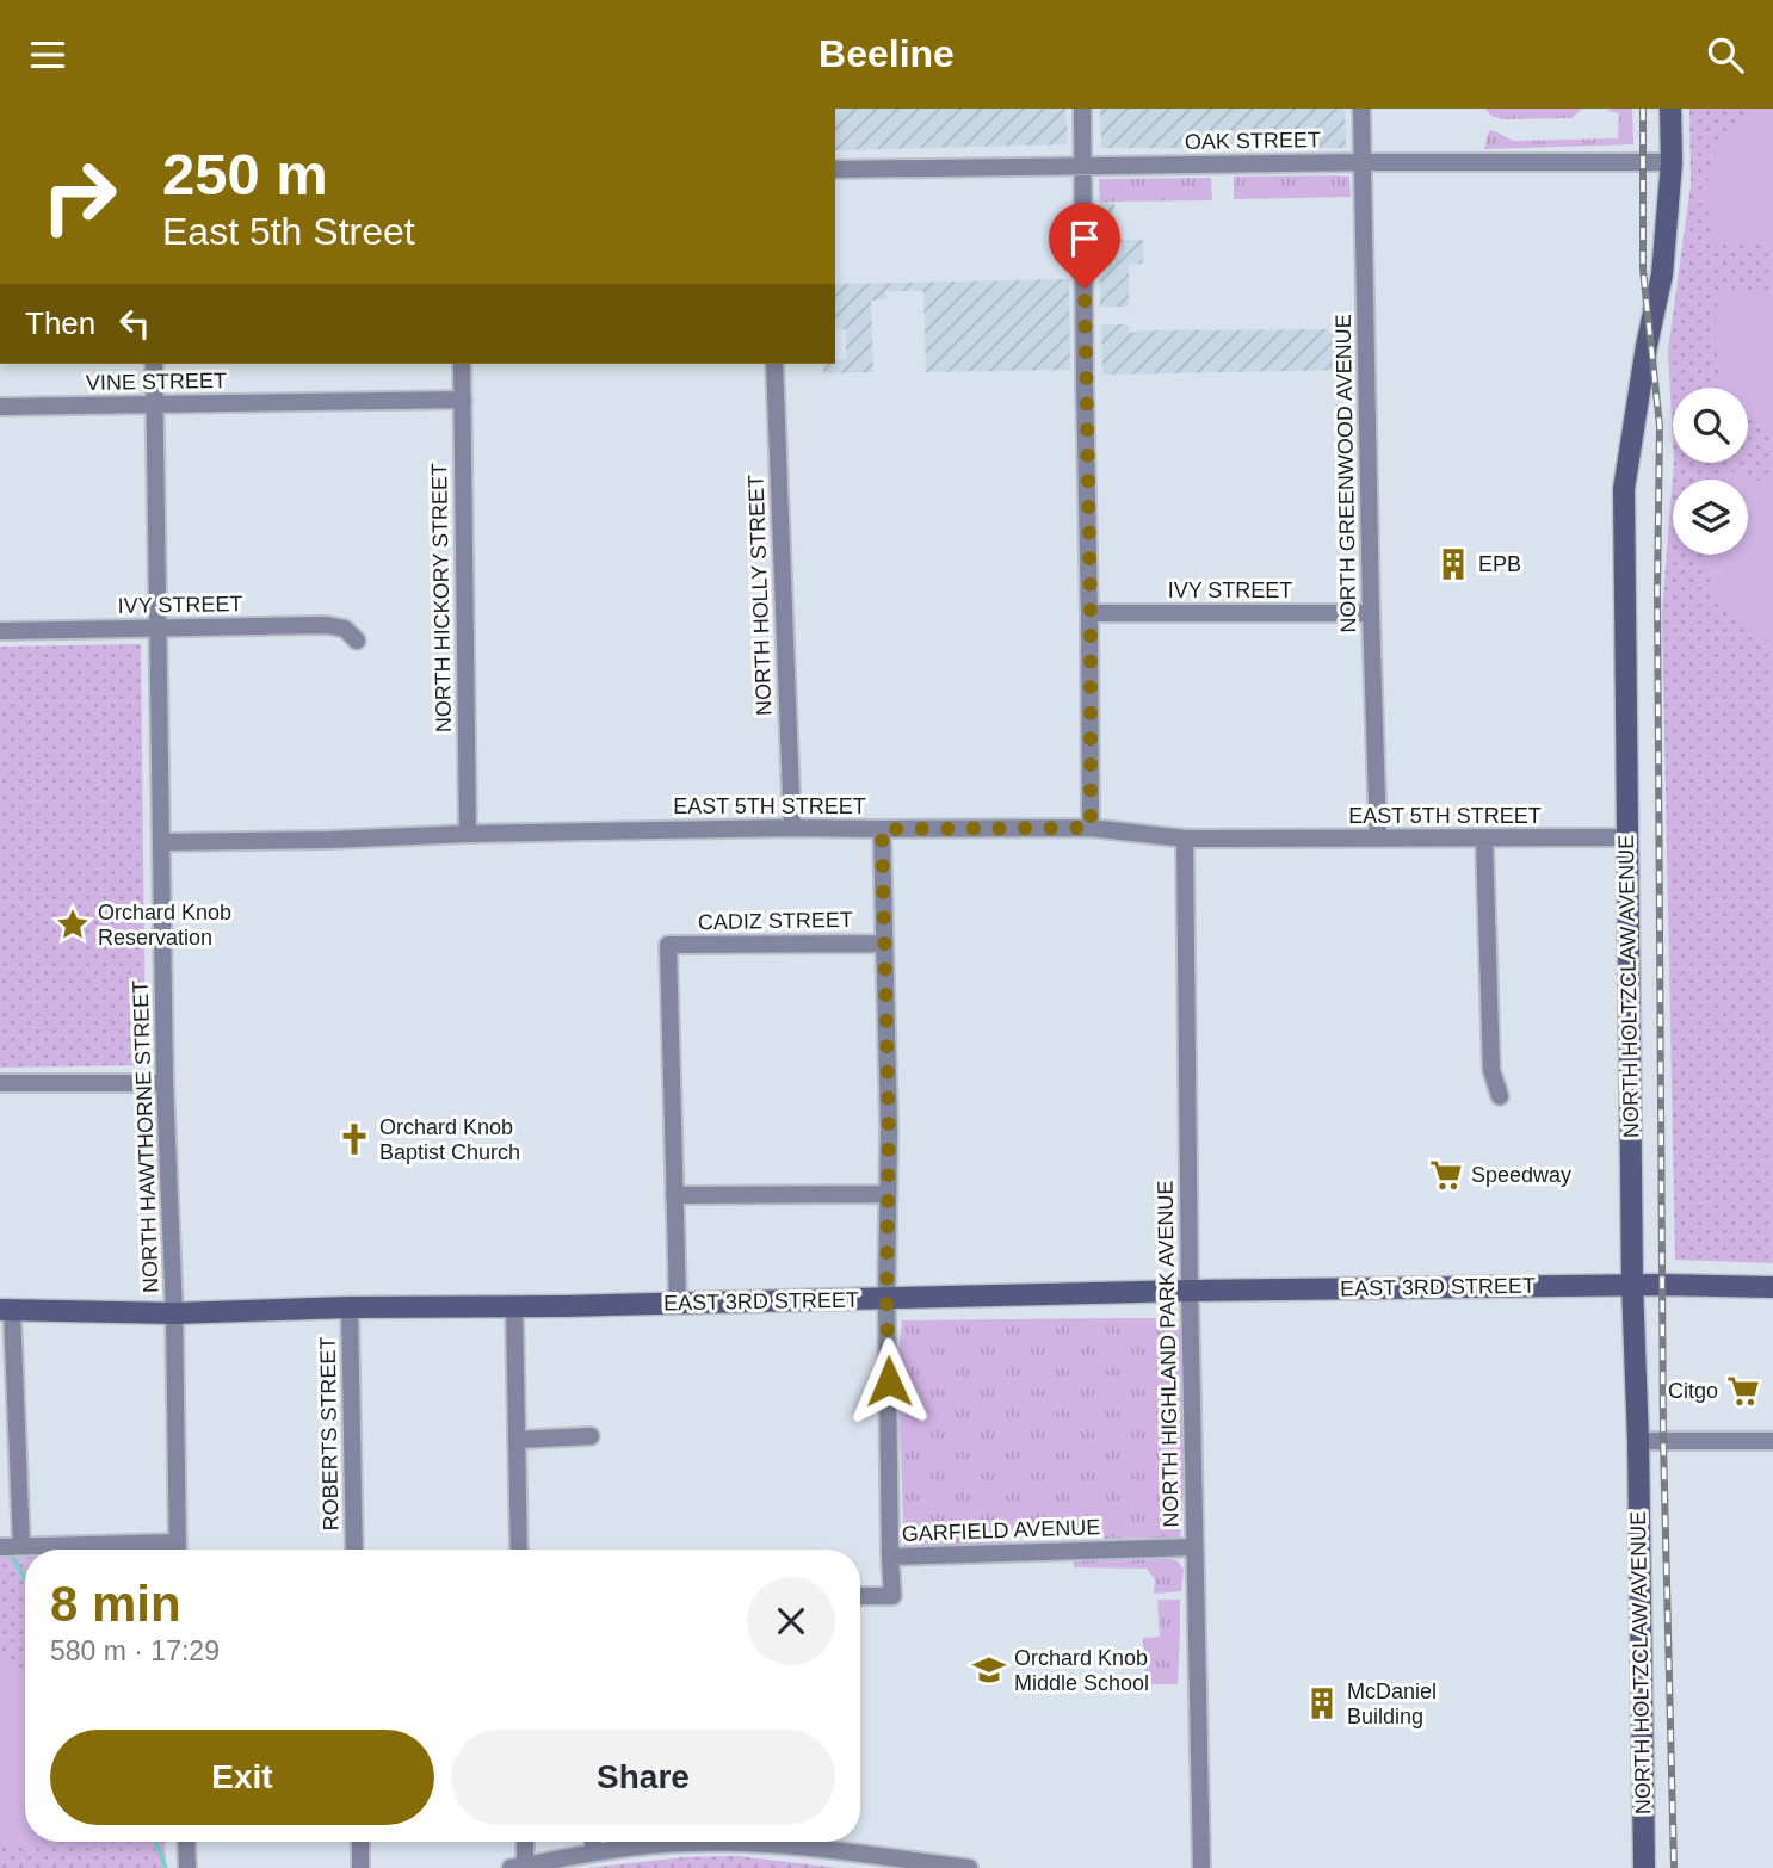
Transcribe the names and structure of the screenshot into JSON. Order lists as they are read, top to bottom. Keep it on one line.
{"streets":{"main road":["NORTH HOLTZCLAW AVENUE","EAST 3RD STREET"],"street":["OAK STREET","VINE STREET","NORTH GREENWOOD AVENUE","IVY STREET","NORTH HOLLY STREET","NORTH HICKORY STREET","EAST 5TH STREET","CADIZ STREET","NORTH HAWTHORNE STREET","NORTH HIGHLAND PARK AVENUE","ROBERTS STREET","GARFIELD AVENUE"]},"crossings":[["OAK STREET","NORTH GREENWOOD AVENUE"],["OAK STREET","NORTH HOLTZCLAW AVENUE"],["VINE STREET","NORTH HICKORY STREET"],["VINE STREET","NORTH HAWTHORNE STREET"],["NORTH GREENWOOD AVENUE","IVY STREET"],["NORTH GREENWOOD AVENUE","EAST 5TH STREET"],["IVY STREET","NORTH HAWTHORNE STREET"],["NORTH HOLLY STREET","EAST 5TH STREET"],["NORTH HICKORY STREET","EAST 5TH STREET"],["EAST 5TH STREET","NORTH HOLTZCLAW AVENUE"],["EAST 5TH STREET","NORTH HAWTHORNE STREET"],["EAST 5TH STREET","NORTH HIGHLAND PARK AVENUE"],["NORTH HOLTZCLAW AVENUE","EAST 3RD STREET"],["NORTH HAWTHORNE STREET","EAST 3RD STREET"],["EAST 3RD STREET","NORTH HIGHLAND PARK AVENUE"],["EAST 3RD STREET","ROBERTS STREET"],["NORTH HIGHLAND PARK AVENUE","GARFIELD AVENUE"]],"places":{"building":["EPB","McDaniel Building"],"place":["Orchard Knob Reservation"],"church":["Orchard Knob Baptist Church"],"supermarket":["Speedway","Citgo"],"school or university":["Orchard Knob Middle School"]},"page":{"header":"Beeline","turn":["250 m","East 5th Street"],"then":"Then","heading":["8 min","580 m · 17:29"],"buttons":["Exit","Share"]}}
